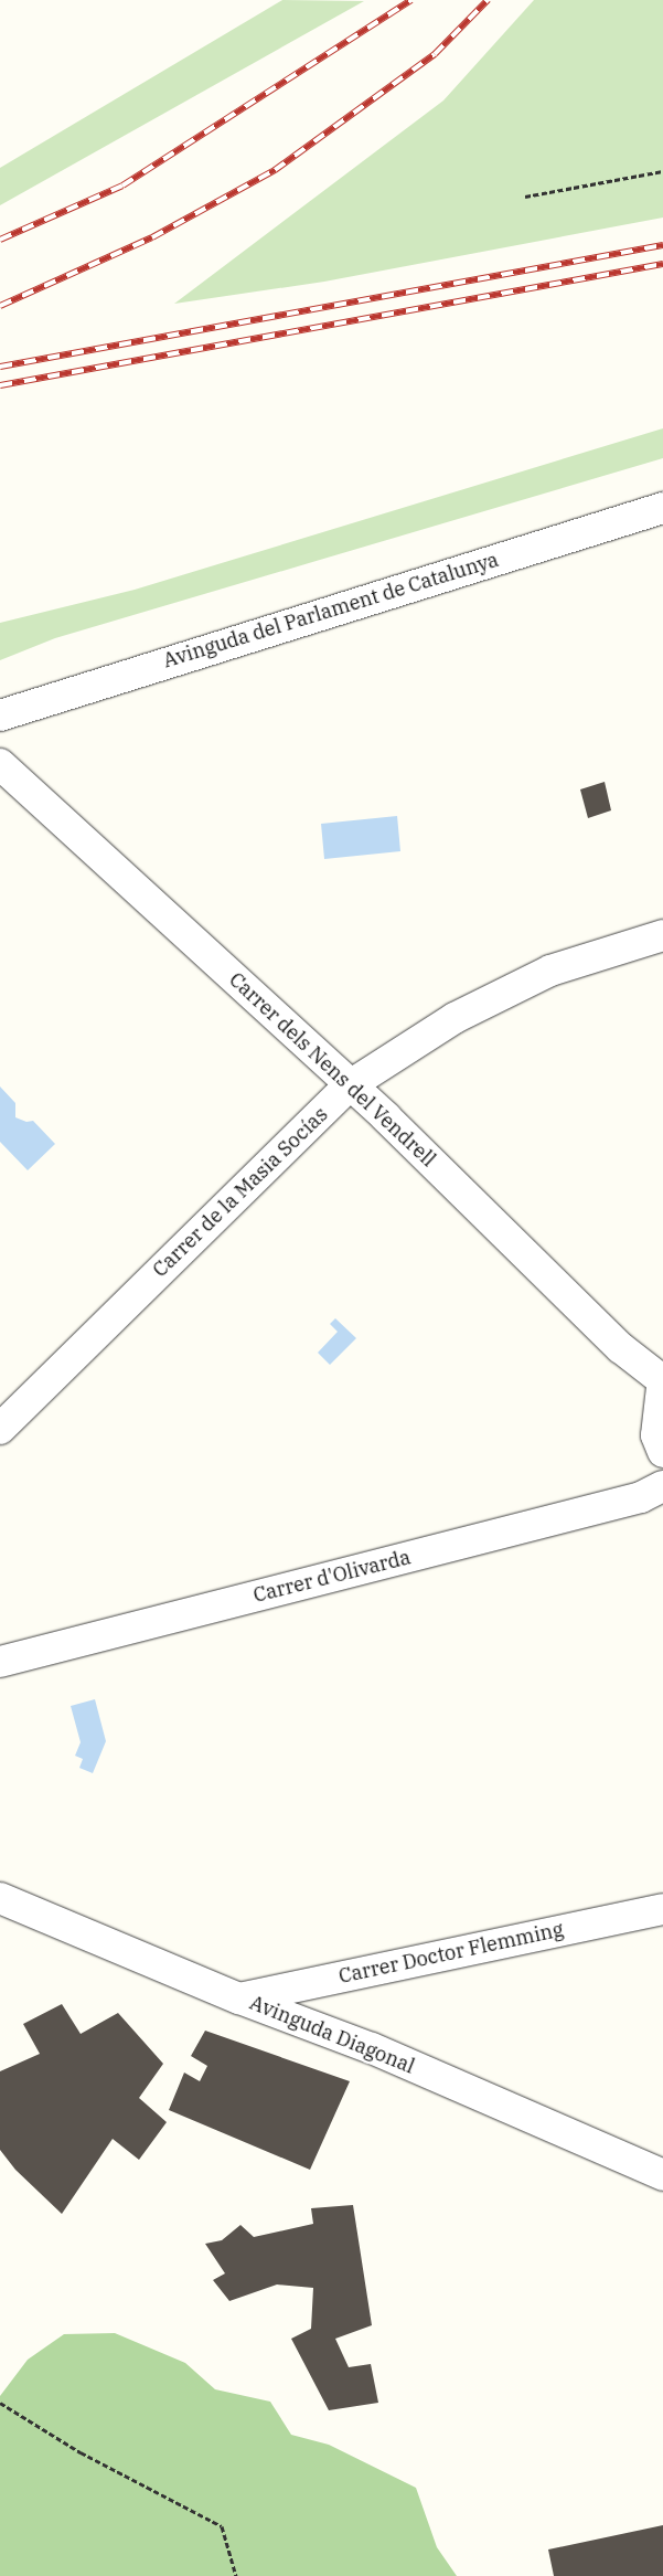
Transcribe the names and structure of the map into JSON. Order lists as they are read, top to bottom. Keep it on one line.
{"streets":{"street":["Avinguda del Parlament de Catalunya","Carrer dels Nens del Vendrell","Carrer de la Masia Socías","Carrer d'Olivarda","Carrer Doctor Flemming","Avinguda Diagonal"]},"crossings":[["Carrer dels Nens del Vendrell","Carrer de la Masia Socías"],["Carrer Doctor Flemming","Avinguda Diagonal"]]}
